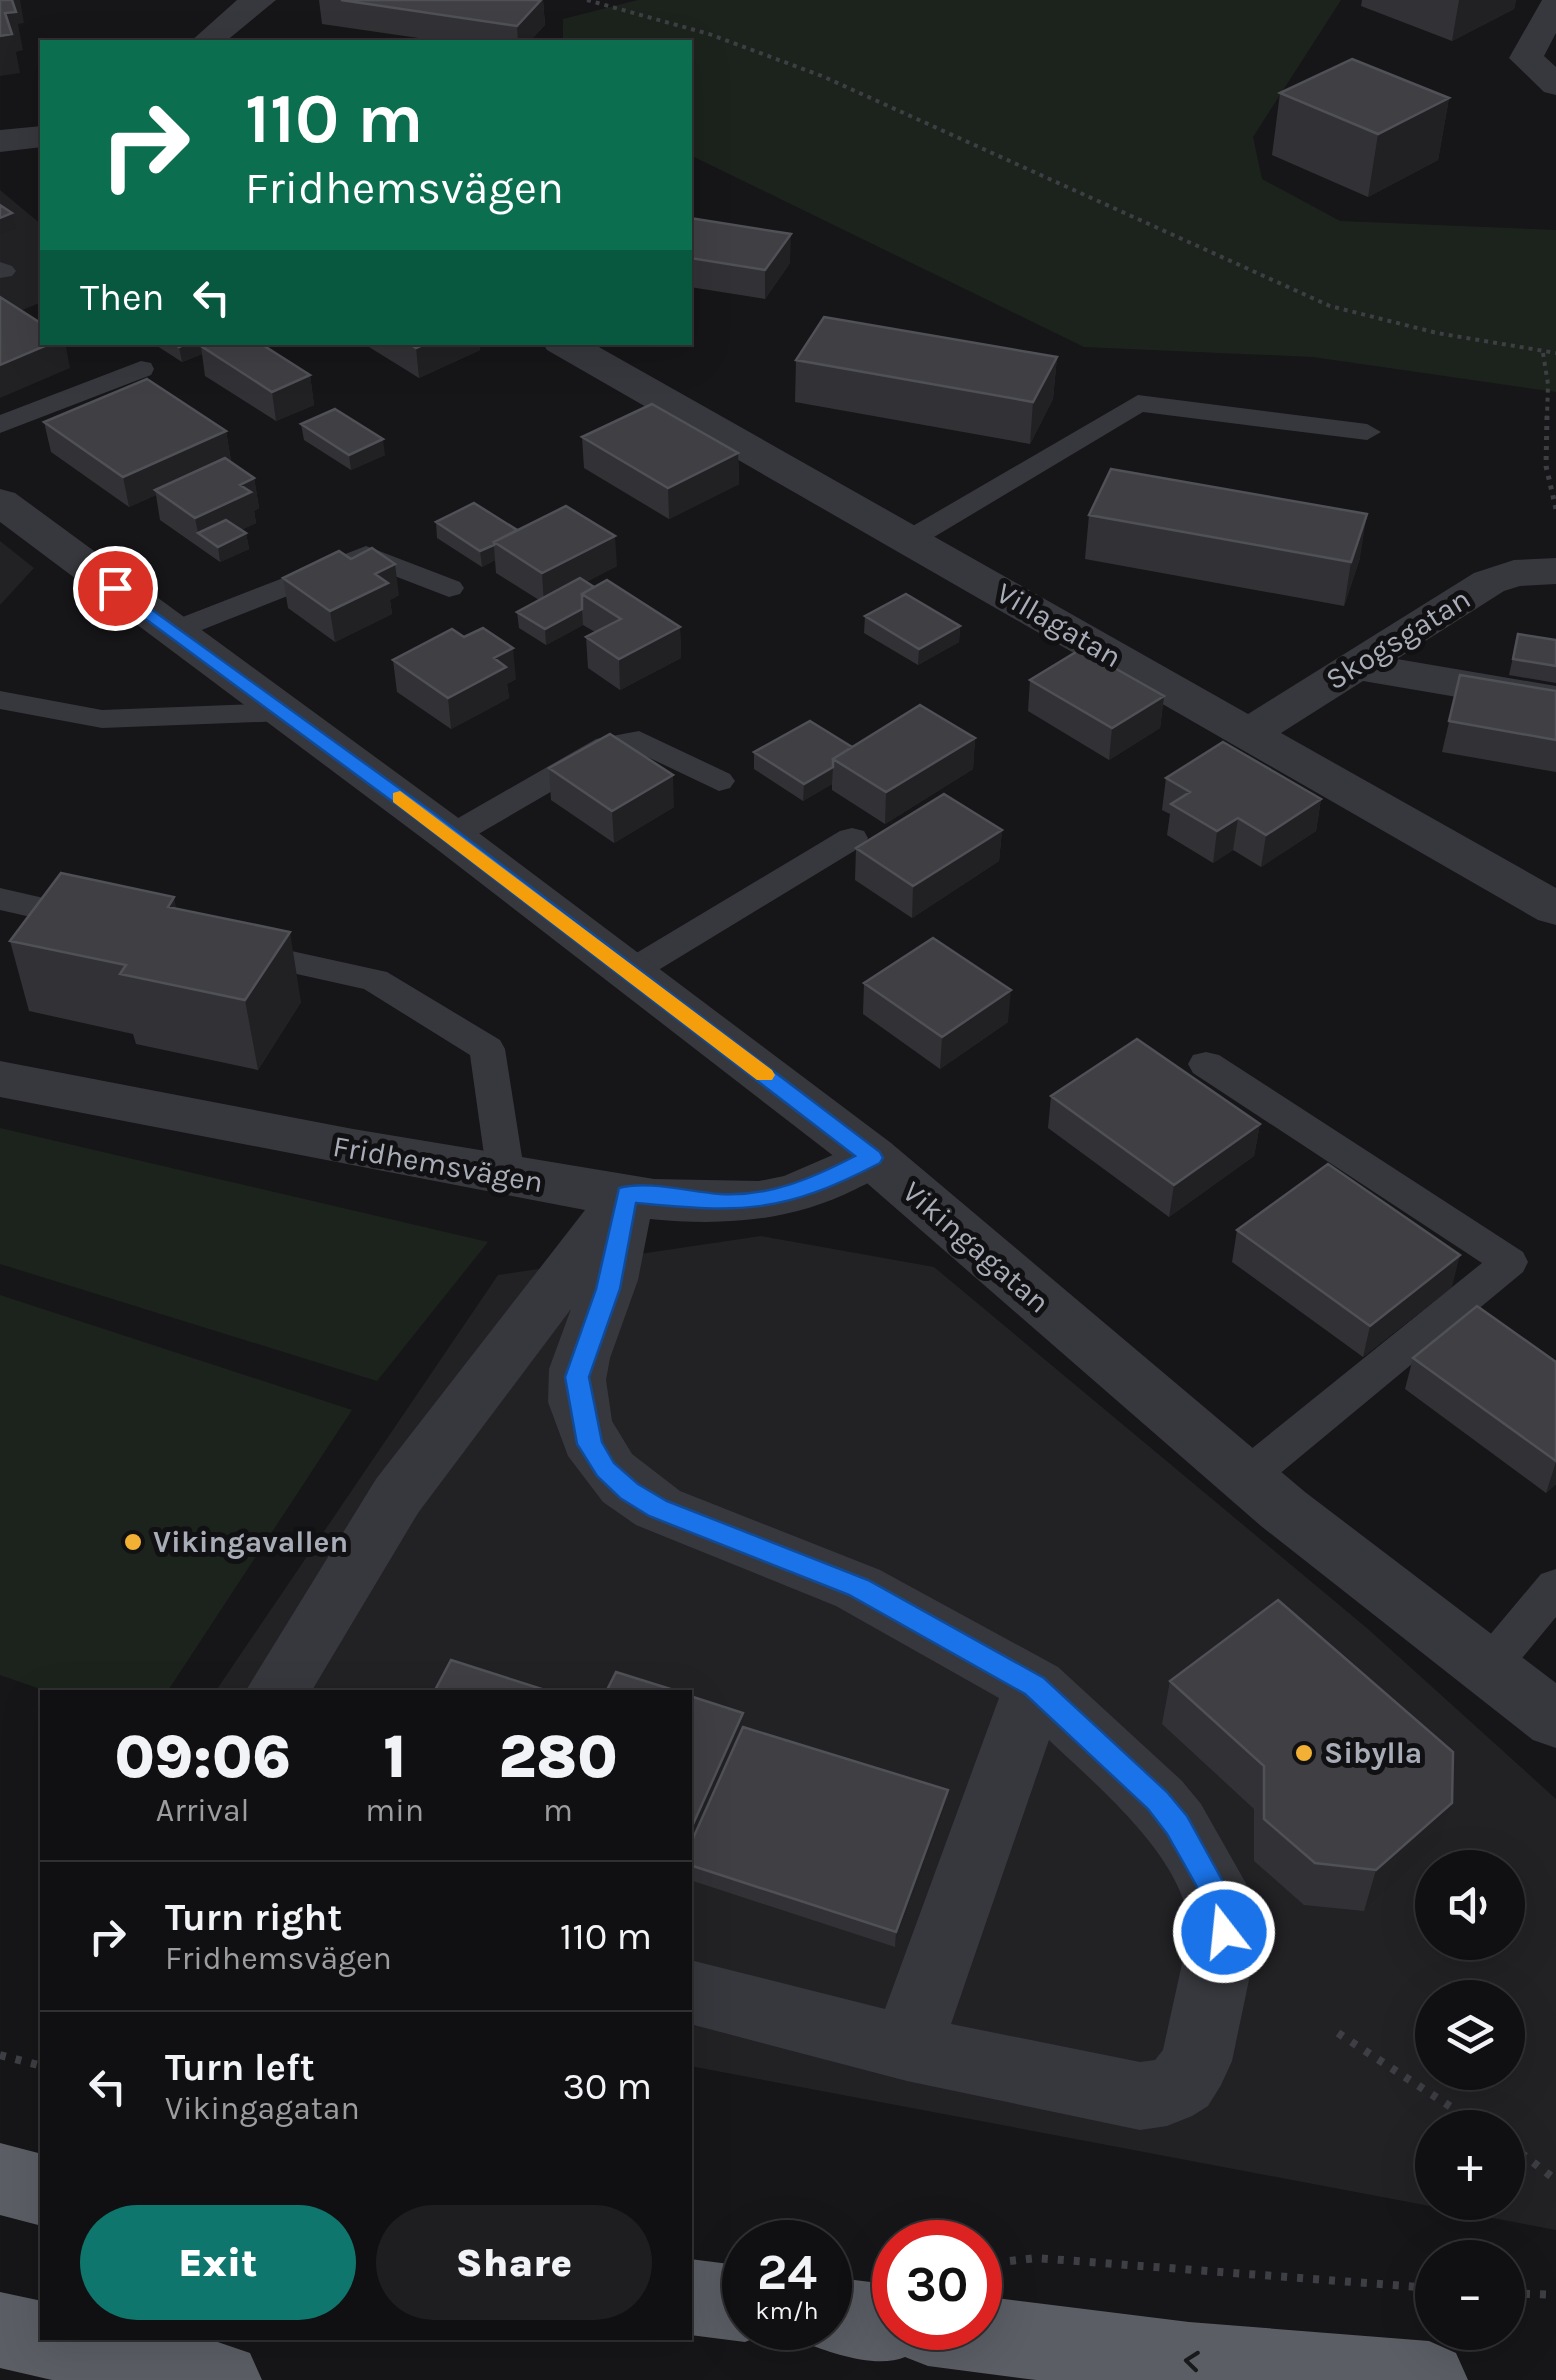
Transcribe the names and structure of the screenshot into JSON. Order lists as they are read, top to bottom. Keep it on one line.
{"streets":{"street":["Villagatan","Skogsgatan","Fridhemsvägen","Vikingagatan"]},"crossings":[["Villagatan","Skogsgatan"],["Fridhemsvägen","Vikingagatan"]],"places":["Vikingavallen","Sibylla"],"page":{"turn":["110 m","Fridhemsvägen"],"then":"Then","eta":["09:06","Arrival","1","min","280","m"],"map_buttons":["+","−"],"list":[{"name":"Turn right","note":"Fridhemsvägen","value":"110 m"},{"name":"Turn left","note":"Vikingagatan","value":"30 m"}],"buttons":["Exit","Share"],"speed":"24 km/h","limit":"30"}}
